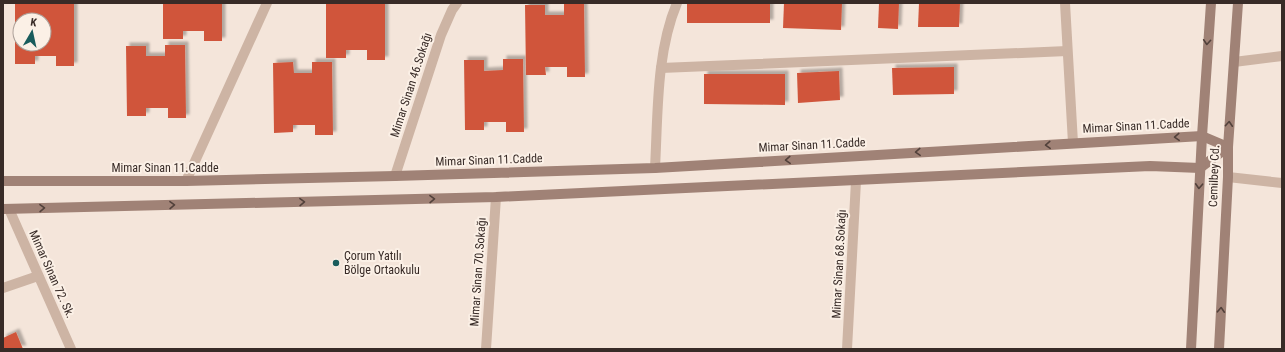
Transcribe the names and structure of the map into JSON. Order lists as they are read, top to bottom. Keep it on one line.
{"streets":{"street":["Mimar Sinan 46.Sokağı","Mimar Sinan 11.Cadde","Cemilbey Cd.","Mimar Sinan 68.Sokağı","Mimar Sinan 70.Sokağı","Mimar Sinan 72. Sk."]},"crossings":[["Mimar Sinan 46.Sokağı","Mimar Sinan 11.Cadde"],["Mimar Sinan 11.Cadde","Cemilbey Cd."]],"places":["Çorum Yatılı Bölge Ortaokulu"],"north":"top"}
